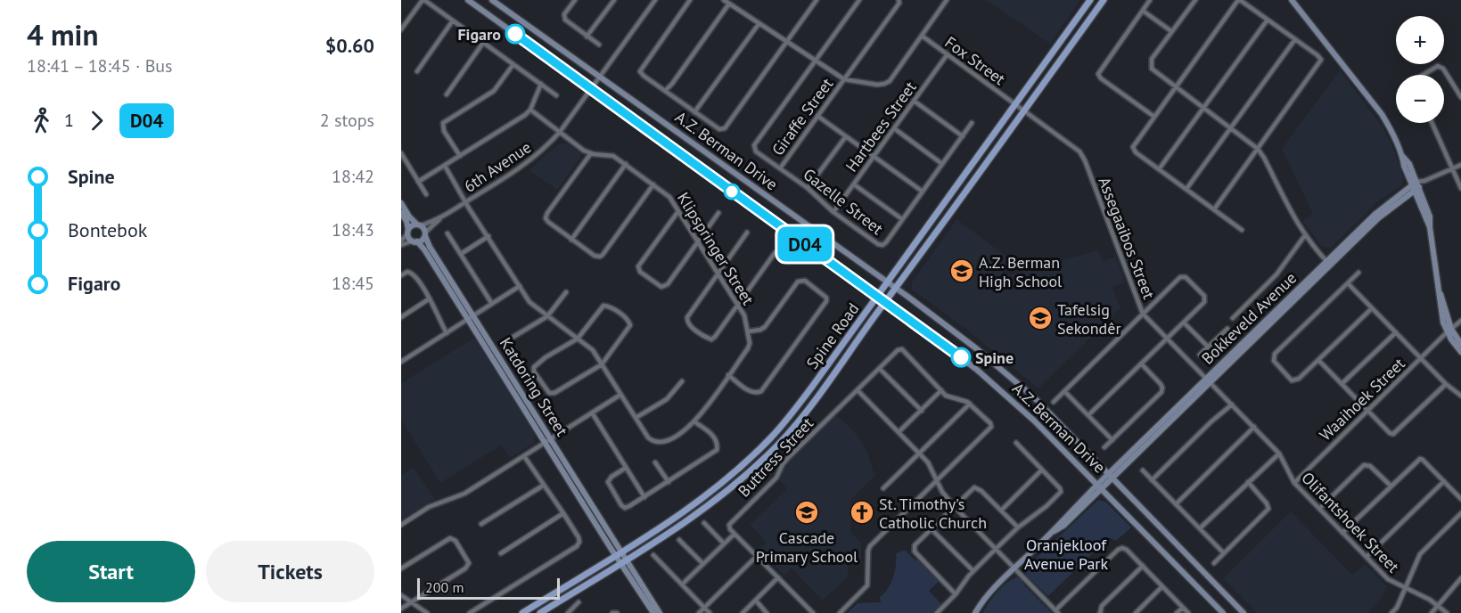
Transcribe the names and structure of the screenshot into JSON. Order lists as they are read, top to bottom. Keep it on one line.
{"streets":{"main road":["Spine Road"],"street":["Fox Street","Giraffe Street","Hartbees Street","A.Z. Berman Drive","6th Avenue","Gazelle Street","Assegaaibos Street","Klipspringer Street","Bokkeveld Avenue","Katdoring Street","Waaihoek Street","Buttress Street","Olifantshoek Street"]},"crossings":[["Fox Street","Hartbees Street"],["Fox Street","Assegaaibos Street"],["Fox Street","Spine Road"],["Giraffe Street","Gazelle Street"],["Hartbees Street","Gazelle Street"],["A.Z. Berman Drive","6th Avenue"],["A.Z. Berman Drive","Bokkeveld Avenue"],["A.Z. Berman Drive","Spine Road"],["6th Avenue","Klipspringer Street"],["6th Avenue","Katdoring Street"],["Assegaaibos Street","Bokkeveld Avenue"],["Assegaaibos Street","Spine Road"],["Assegaaibos Street","Olifantshoek Street"],["Bokkeveld Avenue","Olifantshoek Street"],["Spine Road","Katdoring Street"],["Waaihoek Street","Olifantshoek Street"]],"parks":["Oranjekloof Avenue Park"],"places":{"other":["Figaro","Spine"],"school or university":["A.Z. Berman High School","Tafelsig Sekondêr","Cascade Primary School"],"church":["St. Timothy's Catholic Church"]},"lines":["bus line D04"],"scale_bar":"200 m","page":{"heading":["4 min","18:41 – 18:45 · Bus","$0.60"],"on_map":"D04","map_buttons":["+","−"],"legs":["1","D04","2 stops"],"list":[{"name":"Spine","value":"18:42"},{"name":"Bontebok","value":"18:43"},{"name":"Figaro","value":"18:45"}],"buttons":["Start","Tickets"],"scale":"200 m"}}
